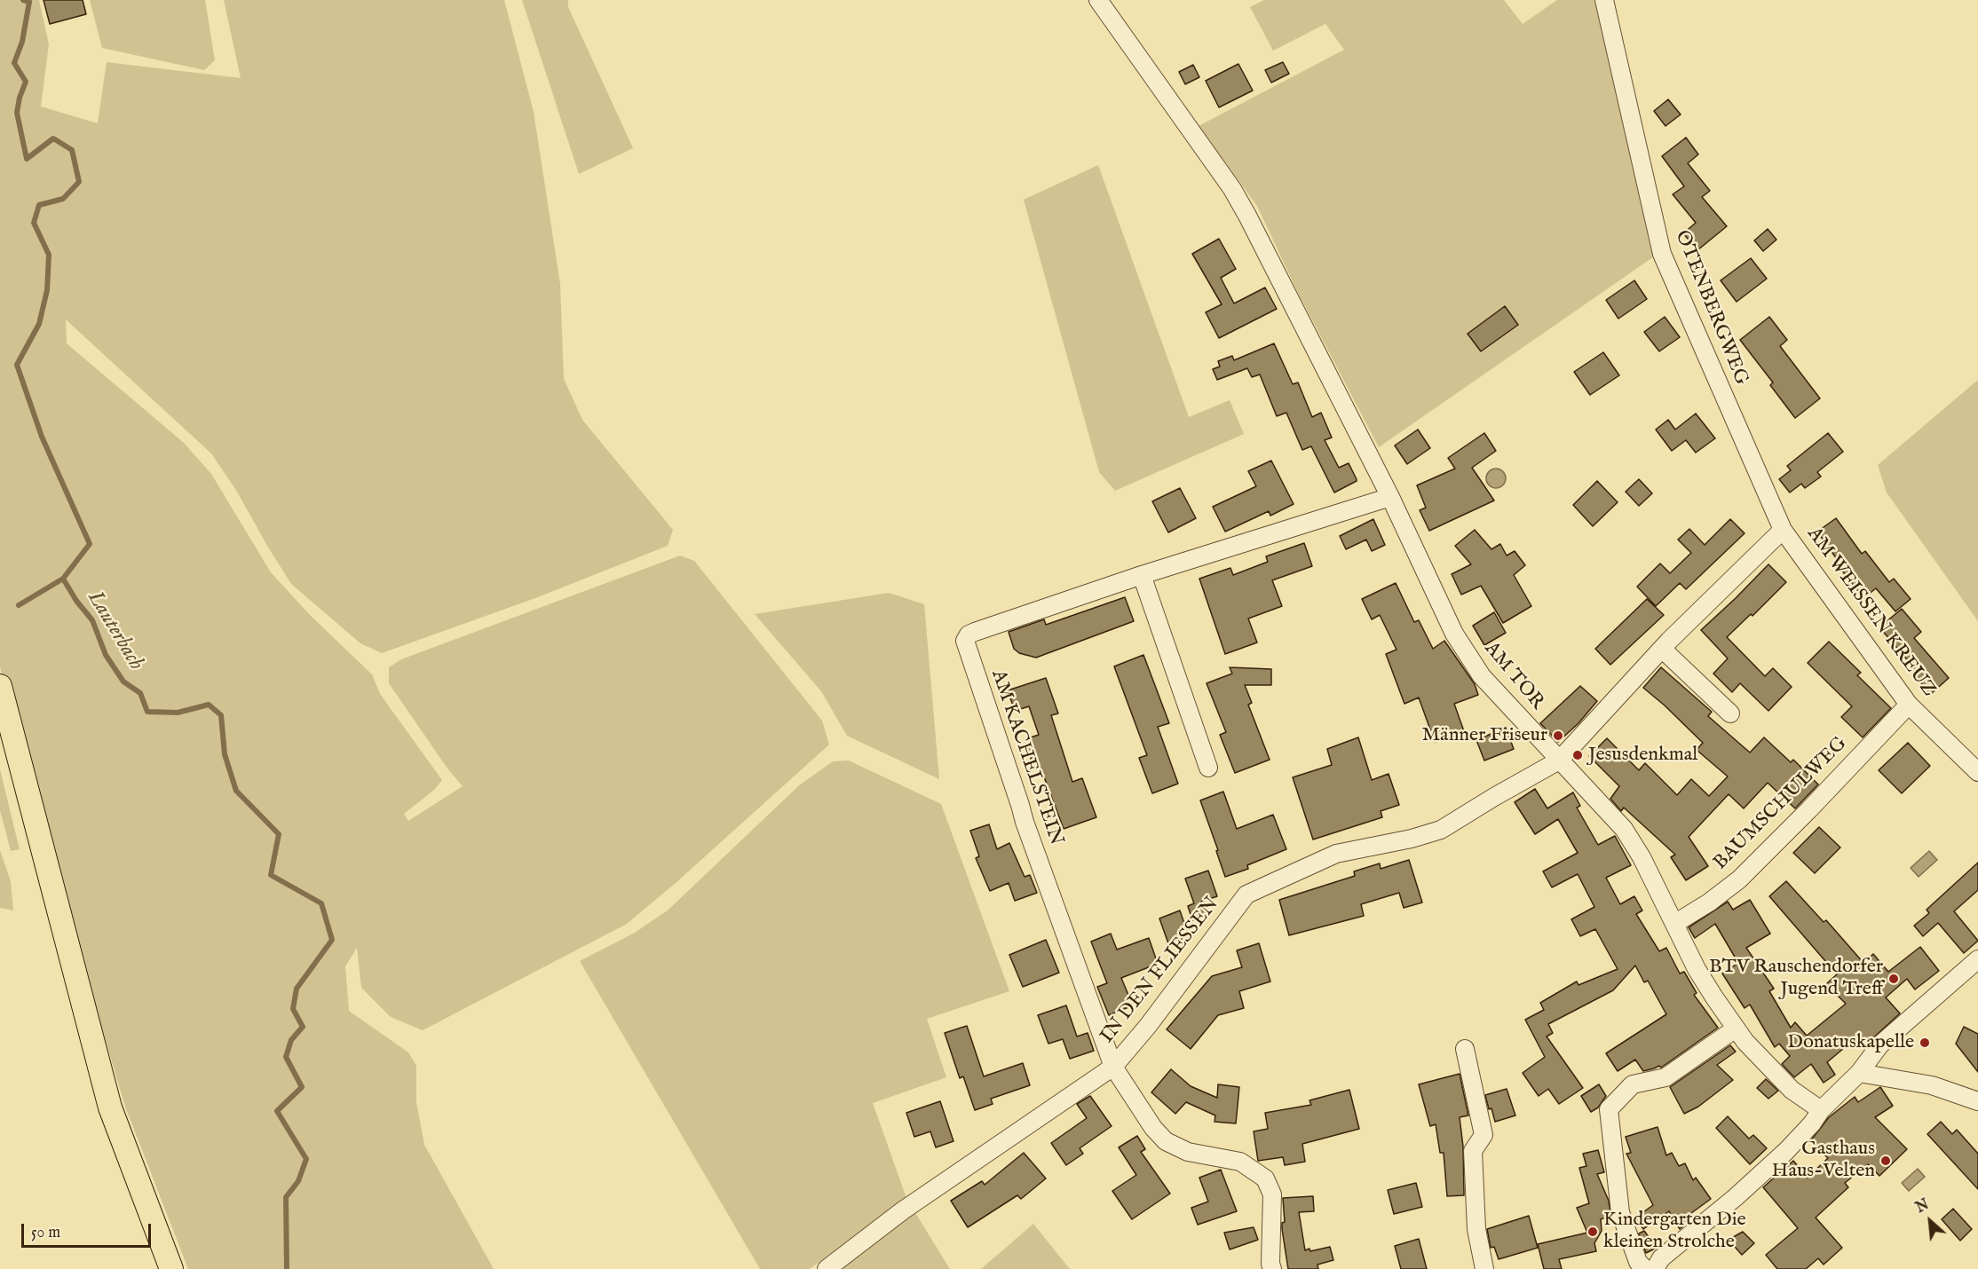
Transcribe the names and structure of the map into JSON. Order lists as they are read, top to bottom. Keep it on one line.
{"streets":{"street":["OTENBERGWEG","AM WEISSEN KREUZ","AM TOR","AM KACHELSTEIN","BAUMSCHULWEG","IN DEN FLIESSEN"]},"crossings":[["OTENBERGWEG","AM WEISSEN KREUZ"],["AM WEISSEN KREUZ","AM TOR"],["AM WEISSEN KREUZ","BAUMSCHULWEG"],["AM WEISSEN KREUZ","IN DEN FLIESSEN"],["AM TOR","AM KACHELSTEIN"],["AM TOR","BAUMSCHULWEG"],["AM TOR","IN DEN FLIESSEN"],["AM KACHELSTEIN","IN DEN FLIESSEN"]],"water":["Lauterbach"],"places":["Männer Friseur","Jesusdenkmal","BTV Rauschendorfer Jugend Treff","Donatuskapelle","Gasthaus Haus-Velten","Kindergarten Die kleinen Strolche"],"scale_bar":"50 m","north":"top left"}
